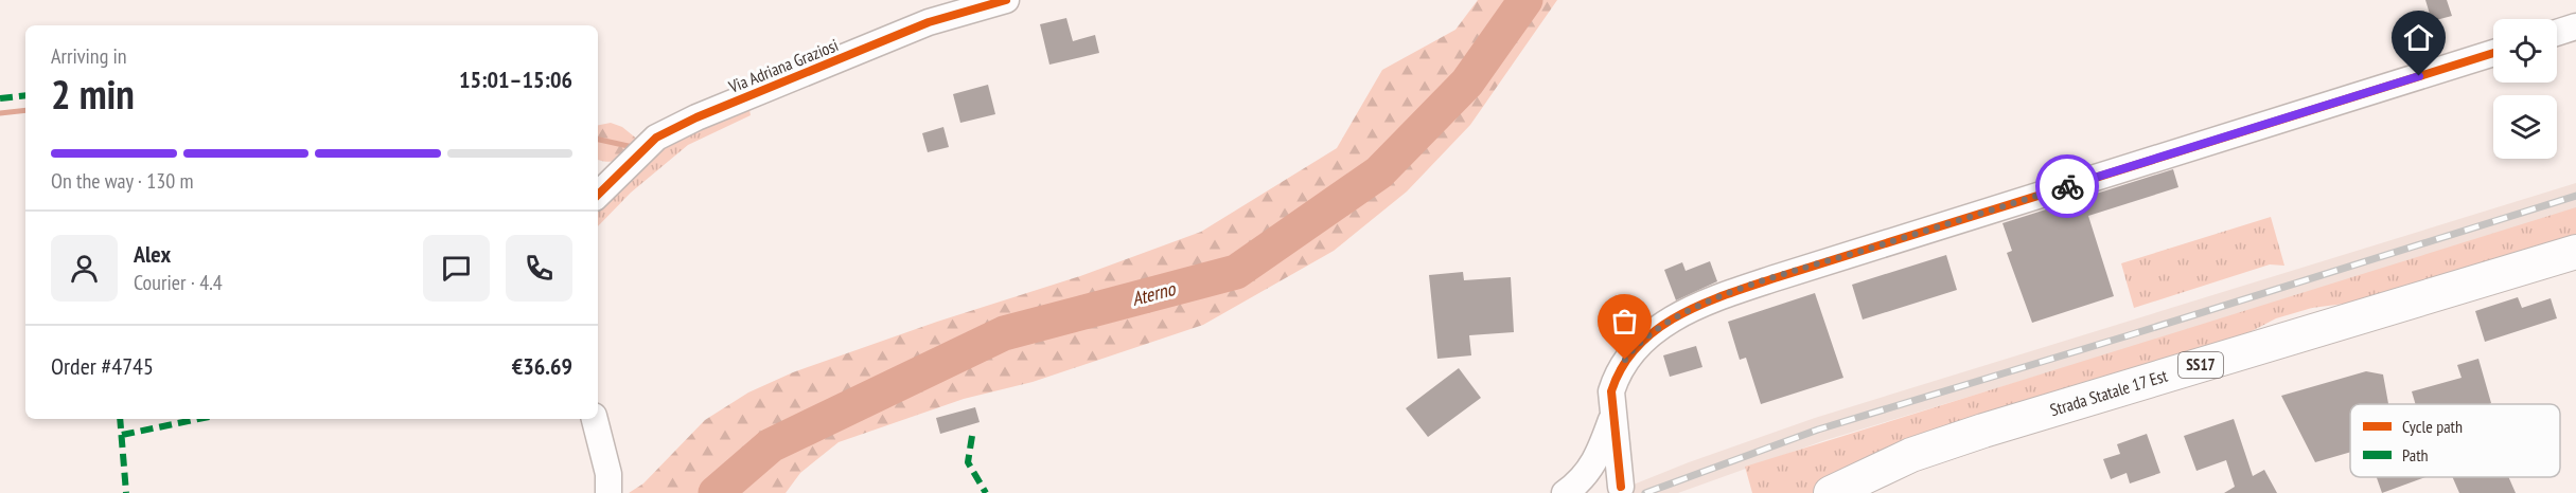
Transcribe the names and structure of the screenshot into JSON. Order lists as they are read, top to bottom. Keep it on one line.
{"streets":{"main road":["SS17","Strada Statale 17 Est"],"street":["Via Adriana Graziosi"]},"water":["Aterno"],"legend":["Cycle path","Path"],"page":{"heading":["2 min","Arriving in","15:01–15:06"],"panel":["Alex","Courier · 4.4","Order #4745","€36.69"],"bar":"On the way · 130 m"}}
